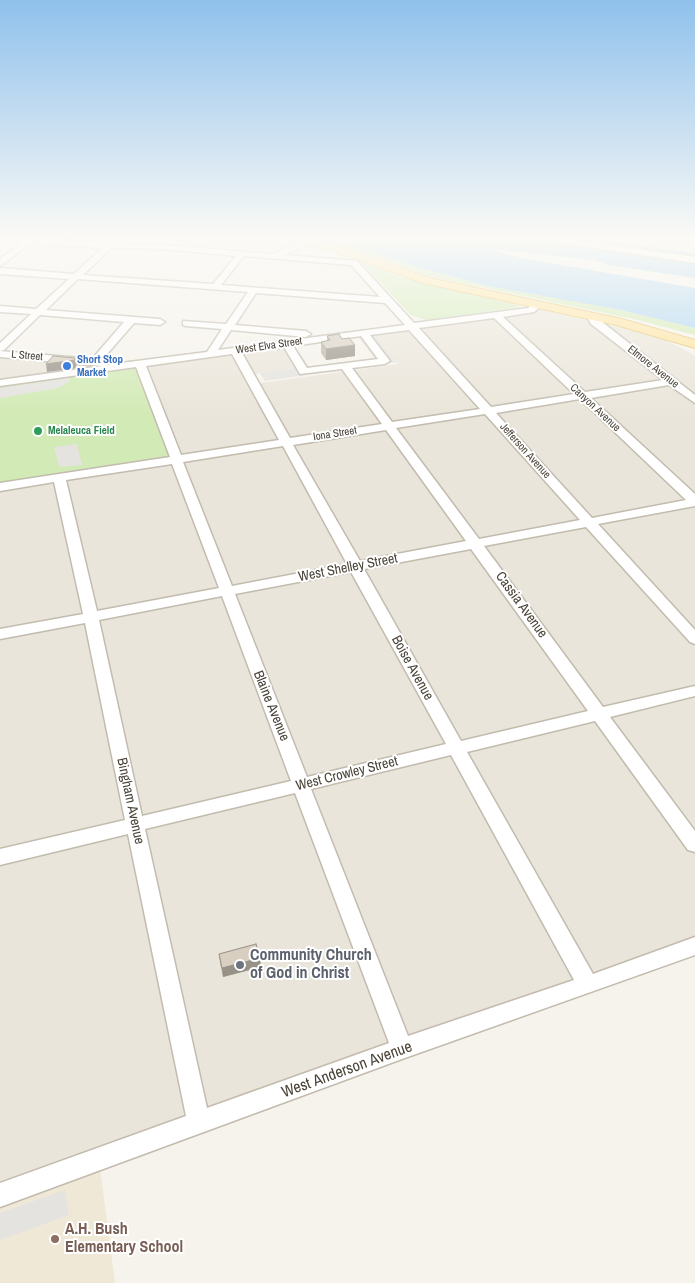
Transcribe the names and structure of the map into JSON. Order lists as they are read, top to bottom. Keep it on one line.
{"streets":{"street":["West Elva Street","L Street","Elmore Avenue","Canyon Avenue","Iona Street","Jefferson Avenue","West Shelley Street","Cassia Avenue","Boise Avenue","Blaine Avenue","West Crowley Street","Bingham Avenue","West Anderson Avenue"]},"crossings":[["West Elva Street","L Street"],["West Elva Street","Canyon Avenue"],["West Elva Street","Jefferson Avenue"],["West Elva Street","Boise Avenue"],["West Elva Street","Blaine Avenue"],["Elmore Avenue","Iona Street"],["Canyon Avenue","Iona Street"],["Canyon Avenue","West Shelley Street"],["Iona Street","Jefferson Avenue"],["Iona Street","Cassia Avenue"],["Iona Street","Boise Avenue"],["Iona Street","Blaine Avenue"],["Iona Street","Bingham Avenue"],["Jefferson Avenue","West Shelley Street"],["West Shelley Street","Cassia Avenue"],["West Shelley Street","Boise Avenue"],["West Shelley Street","Blaine Avenue"],["West Shelley Street","Bingham Avenue"],["Cassia Avenue","West Crowley Street"],["Boise Avenue","West Crowley Street"],["Boise Avenue","West Anderson Avenue"],["Blaine Avenue","West Crowley Street"],["Blaine Avenue","West Anderson Avenue"],["West Crowley Street","Bingham Avenue"],["Bingham Avenue","West Anderson Avenue"]],"places":["Short Stop Market","Melaleuca Field","Community Church of God in Christ","A.H. Bush Elementary School"]}
